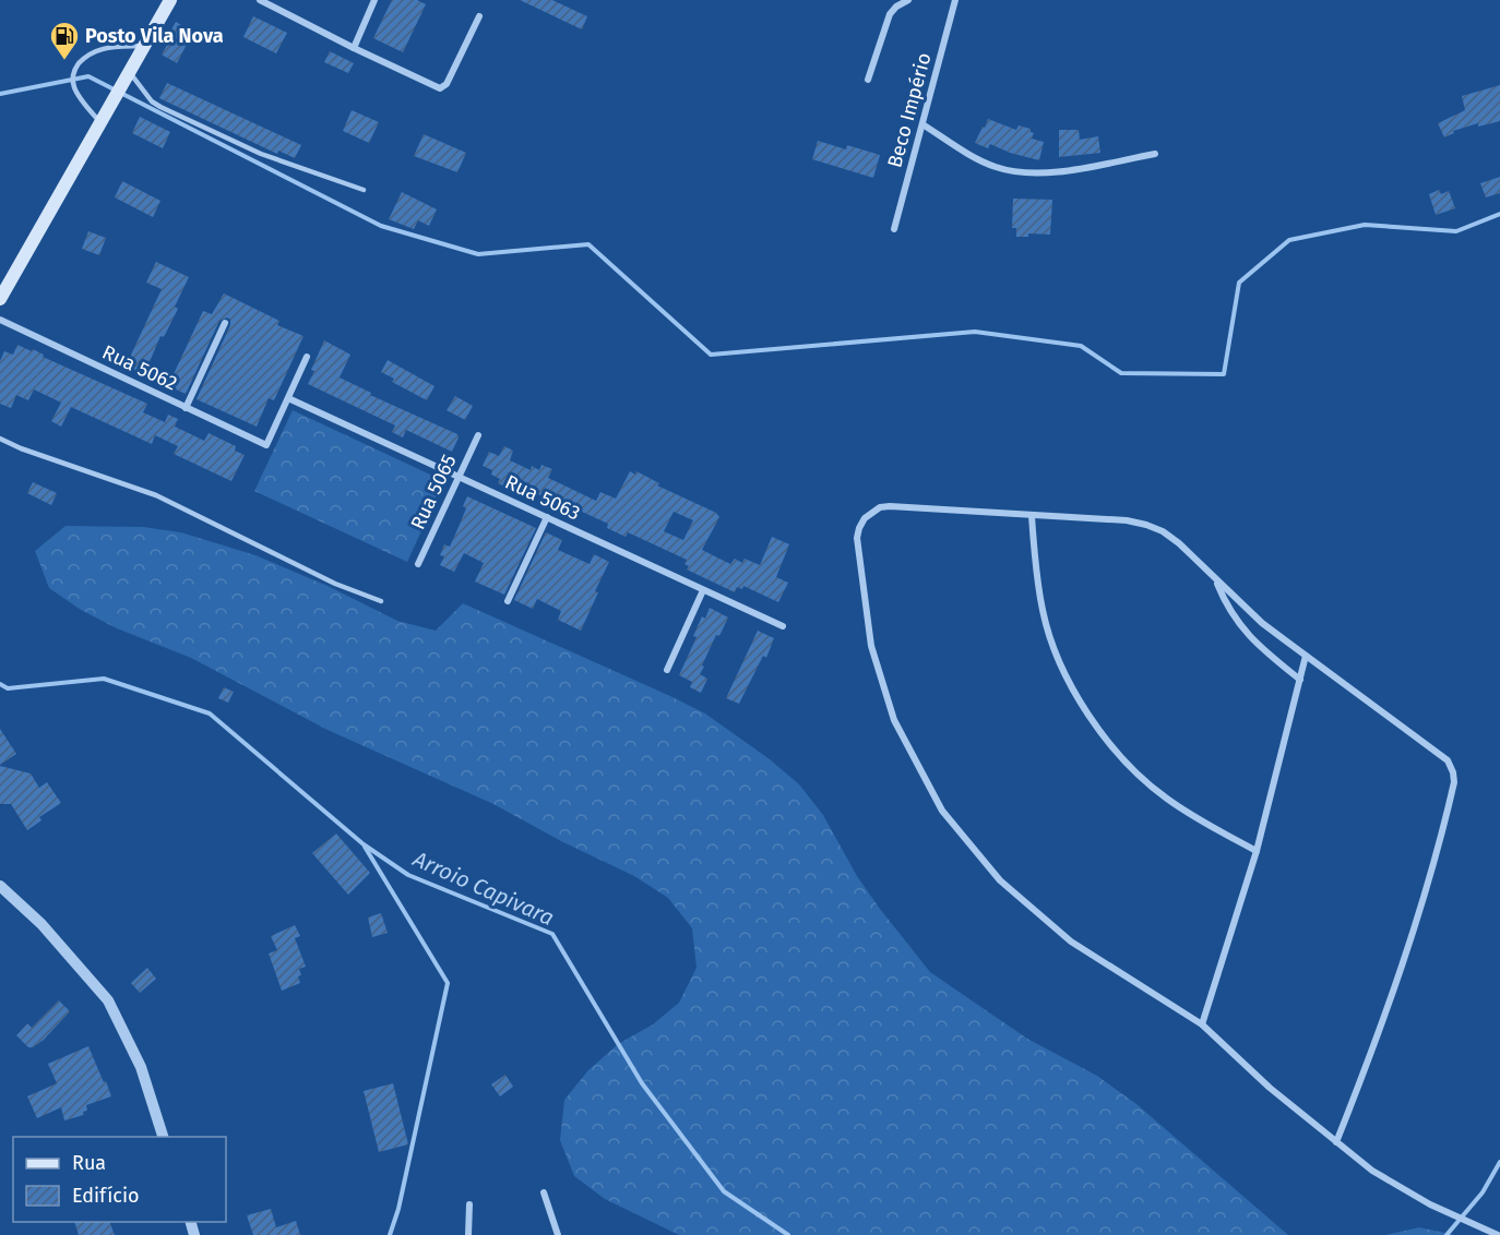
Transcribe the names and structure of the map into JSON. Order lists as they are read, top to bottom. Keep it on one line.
{"streets":{"street":["Beco Império","Rua 5062","Rua 5065","Rua 5063"]},"crossings":[["Rua 5062","Rua 5063"],["Rua 5065","Rua 5063"]],"water":["Arroio Capivara"],"places":{"fuel station":["Posto Vila Nova"]},"legend":["Rua","Edifício"]}
